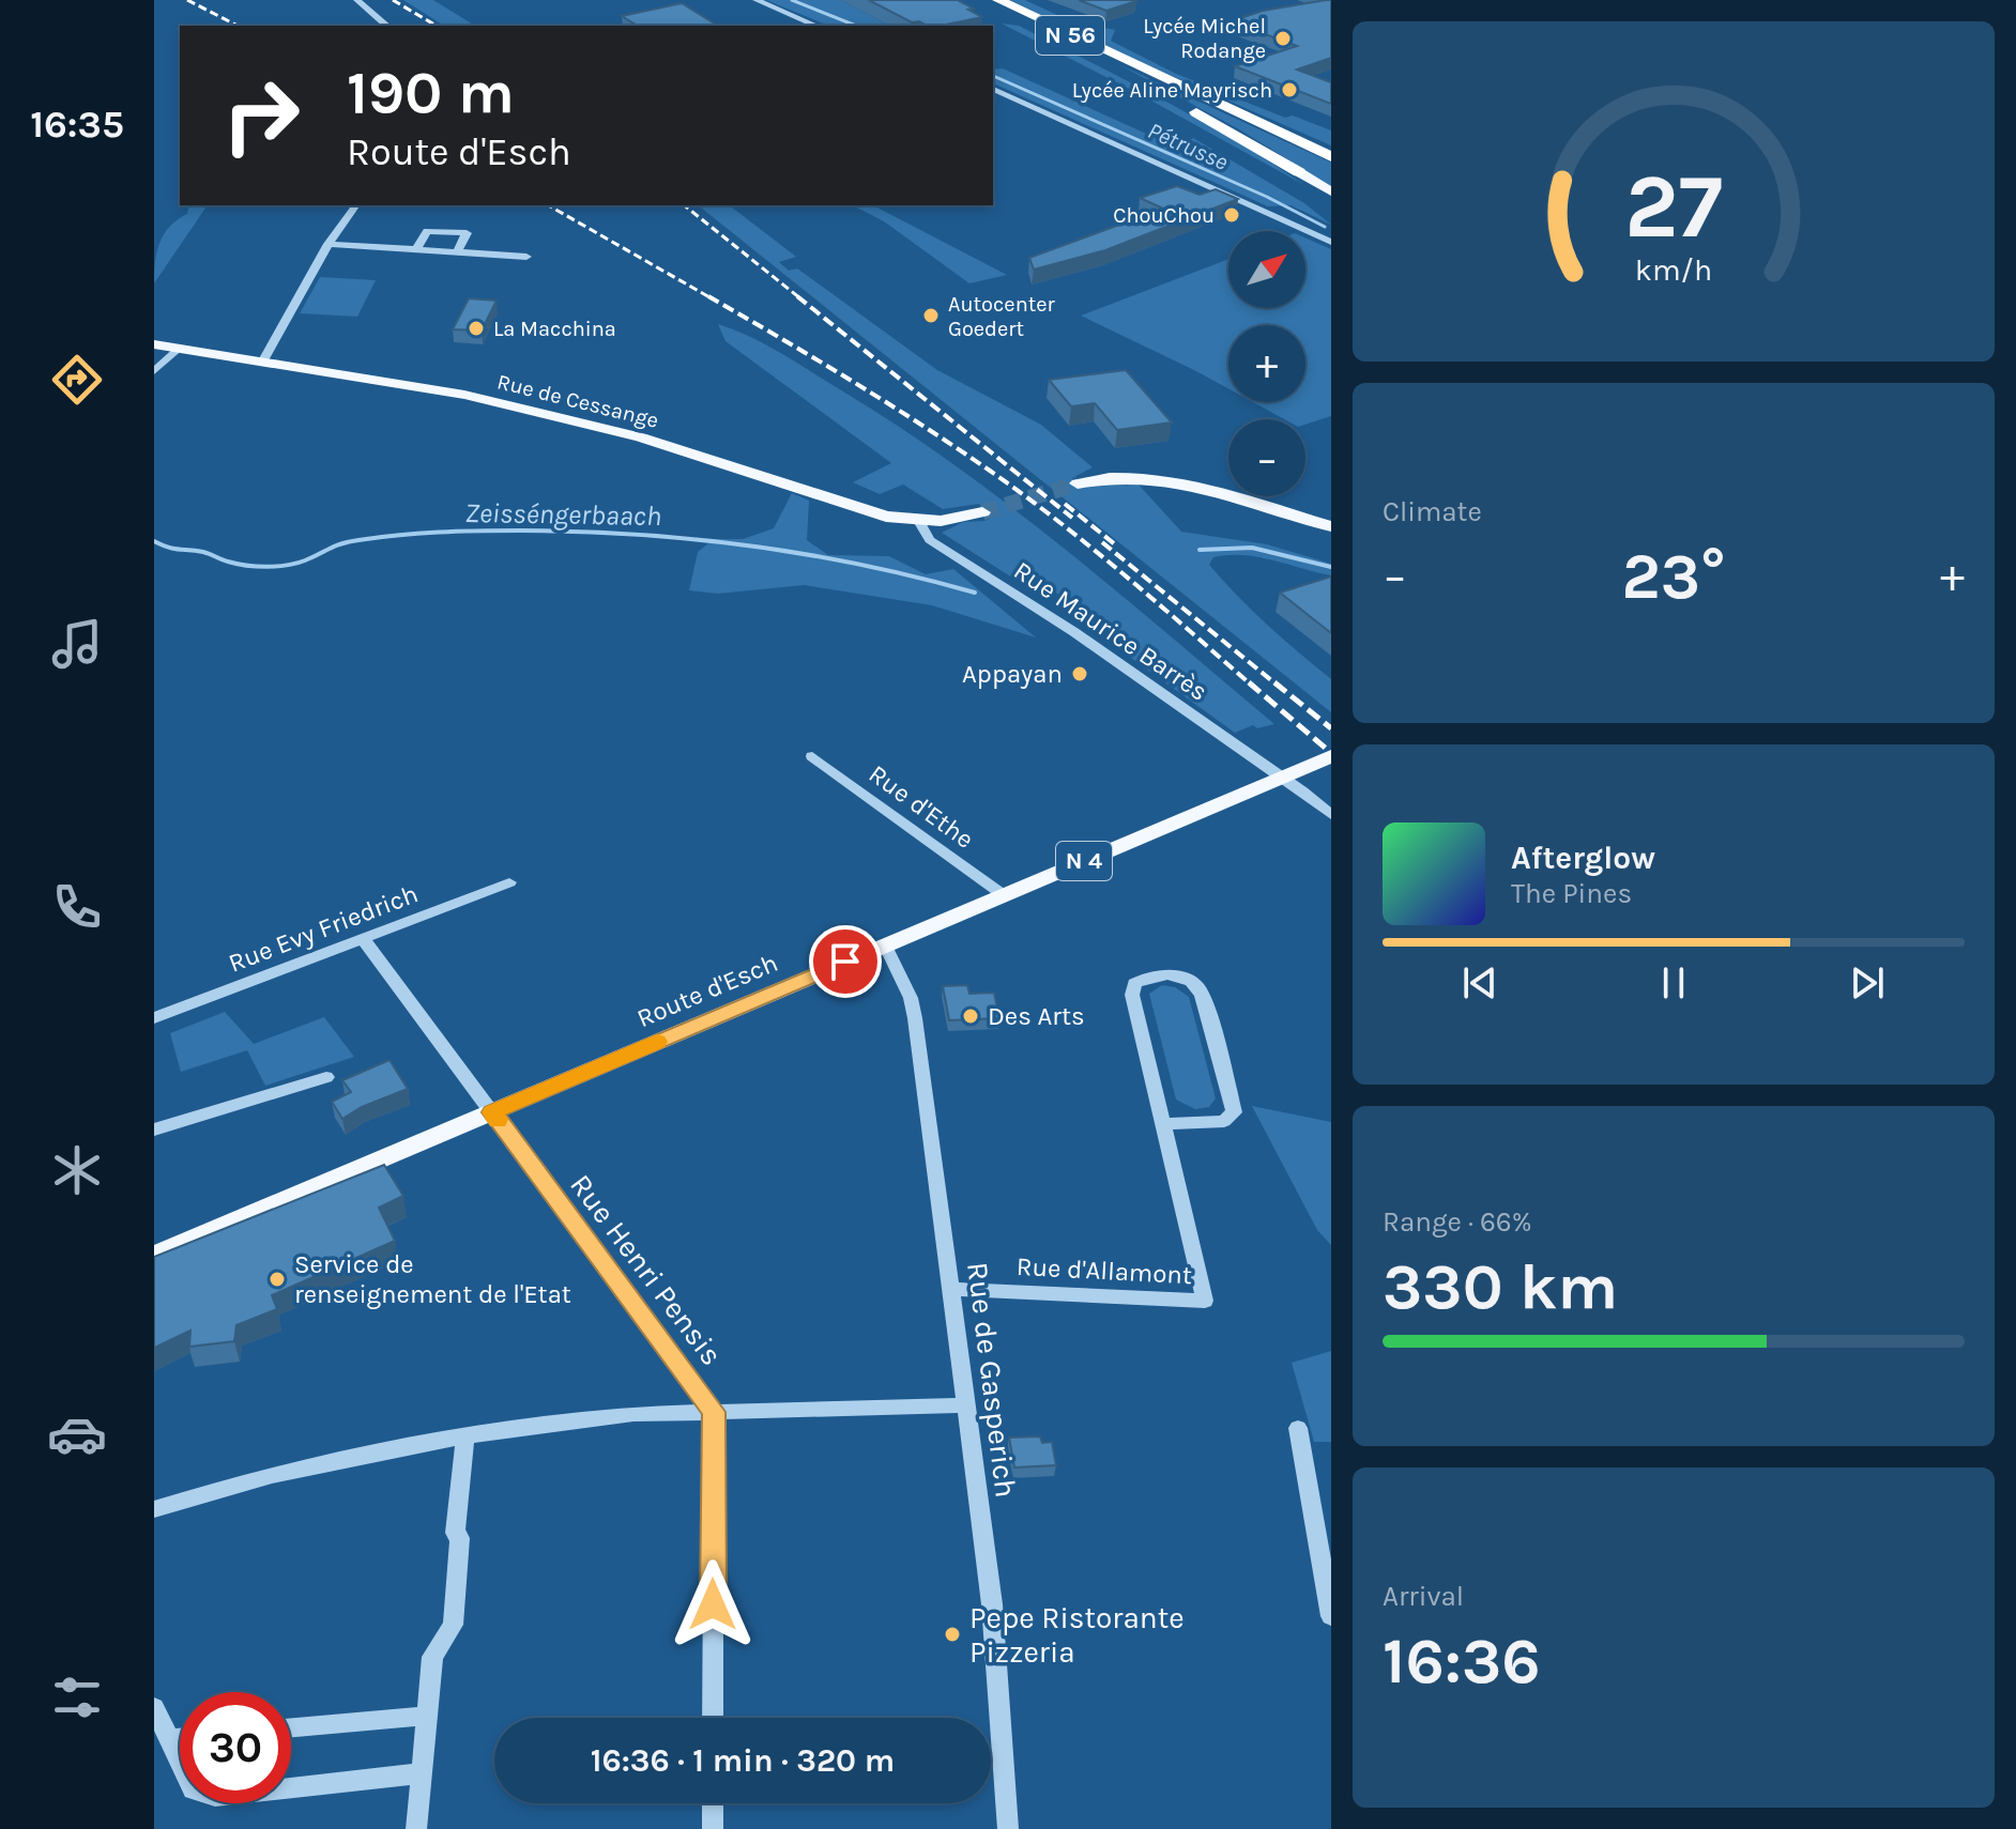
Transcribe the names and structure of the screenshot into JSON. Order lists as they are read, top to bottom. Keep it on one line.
{"streets":{"highway":["N 56"],"main road":["Rue de Cessange","N 4","Route d'Esch"],"street":["Rue Maurice Barrès","Rue d'Ethe","Rue Evy Friedrich","Rue Henri Pensis","Rue d'Allamont","Rue de Gasperich"]},"crossings":[["Rue de Cessange","Rue Maurice Barrès"],["Rue Maurice Barrès","Route d'Esch"],["Rue d'Ethe","Route d'Esch"],["Rue Evy Friedrich","Rue Henri Pensis"],["Route d'Esch","Rue Henri Pensis"],["Route d'Esch","Rue de Gasperich"],["Rue d'Allamont","Rue de Gasperich"]],"water":["Pétrusse","Zeisséngerbaach"],"places":["Lycée Michel Rodange","Lycée Aline Mayrisch","ChouChou","Autocenter Goedert","La Macchina","Appayan","Des Arts","Service de renseignement de l'Etat","Pepe Ristorante Pizzeria"],"north":"top right","page":{"tabs":"16:35","turn":["190 m","Route d'Esch"],"map_buttons":["+","−"],"tile":["Climate",["Range · 66%","330 km"],["Arrival","16:36"]],"heat":["−","23°","+"],"song":["Afterglow","The Pines"],"limit":"30","trip":"16:36 · 1 min · 320 m","gauge":["27","km/h"]}}
